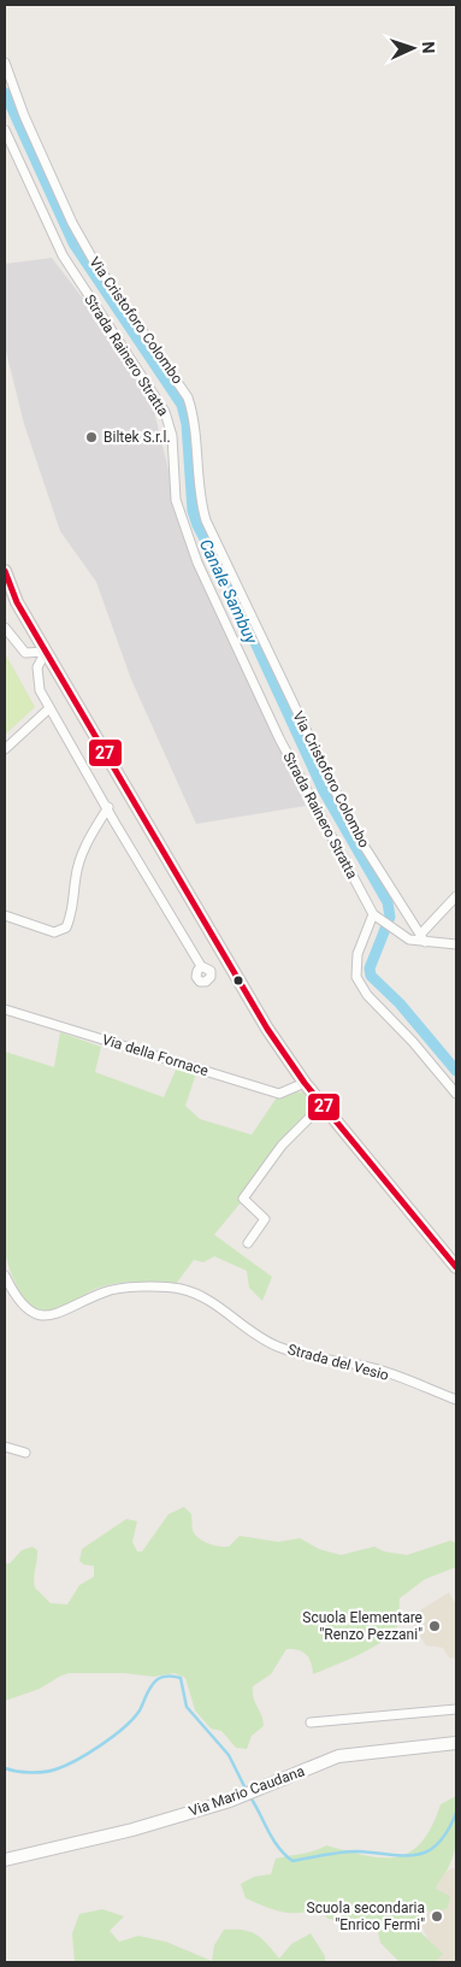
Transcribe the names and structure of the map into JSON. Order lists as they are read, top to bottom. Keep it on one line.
{"streets":{"main road":["Via Mario Caudana"],"street":["Via Cristoforo Colombo","Strada Rainero Stratta","Via della Fornace","Strada del Vesio"]},"crossings":[["Via Cristoforo Colombo","Strada Rainero Stratta"]],"water":["Canale Sambuy"],"places":["Biltek S.r.l.","Scuola Elementare \"Renzo Pezzani\"","Scuola secondaria \"Enrico Fermi\""],"lines":["transit line 27"],"north":"right"}
